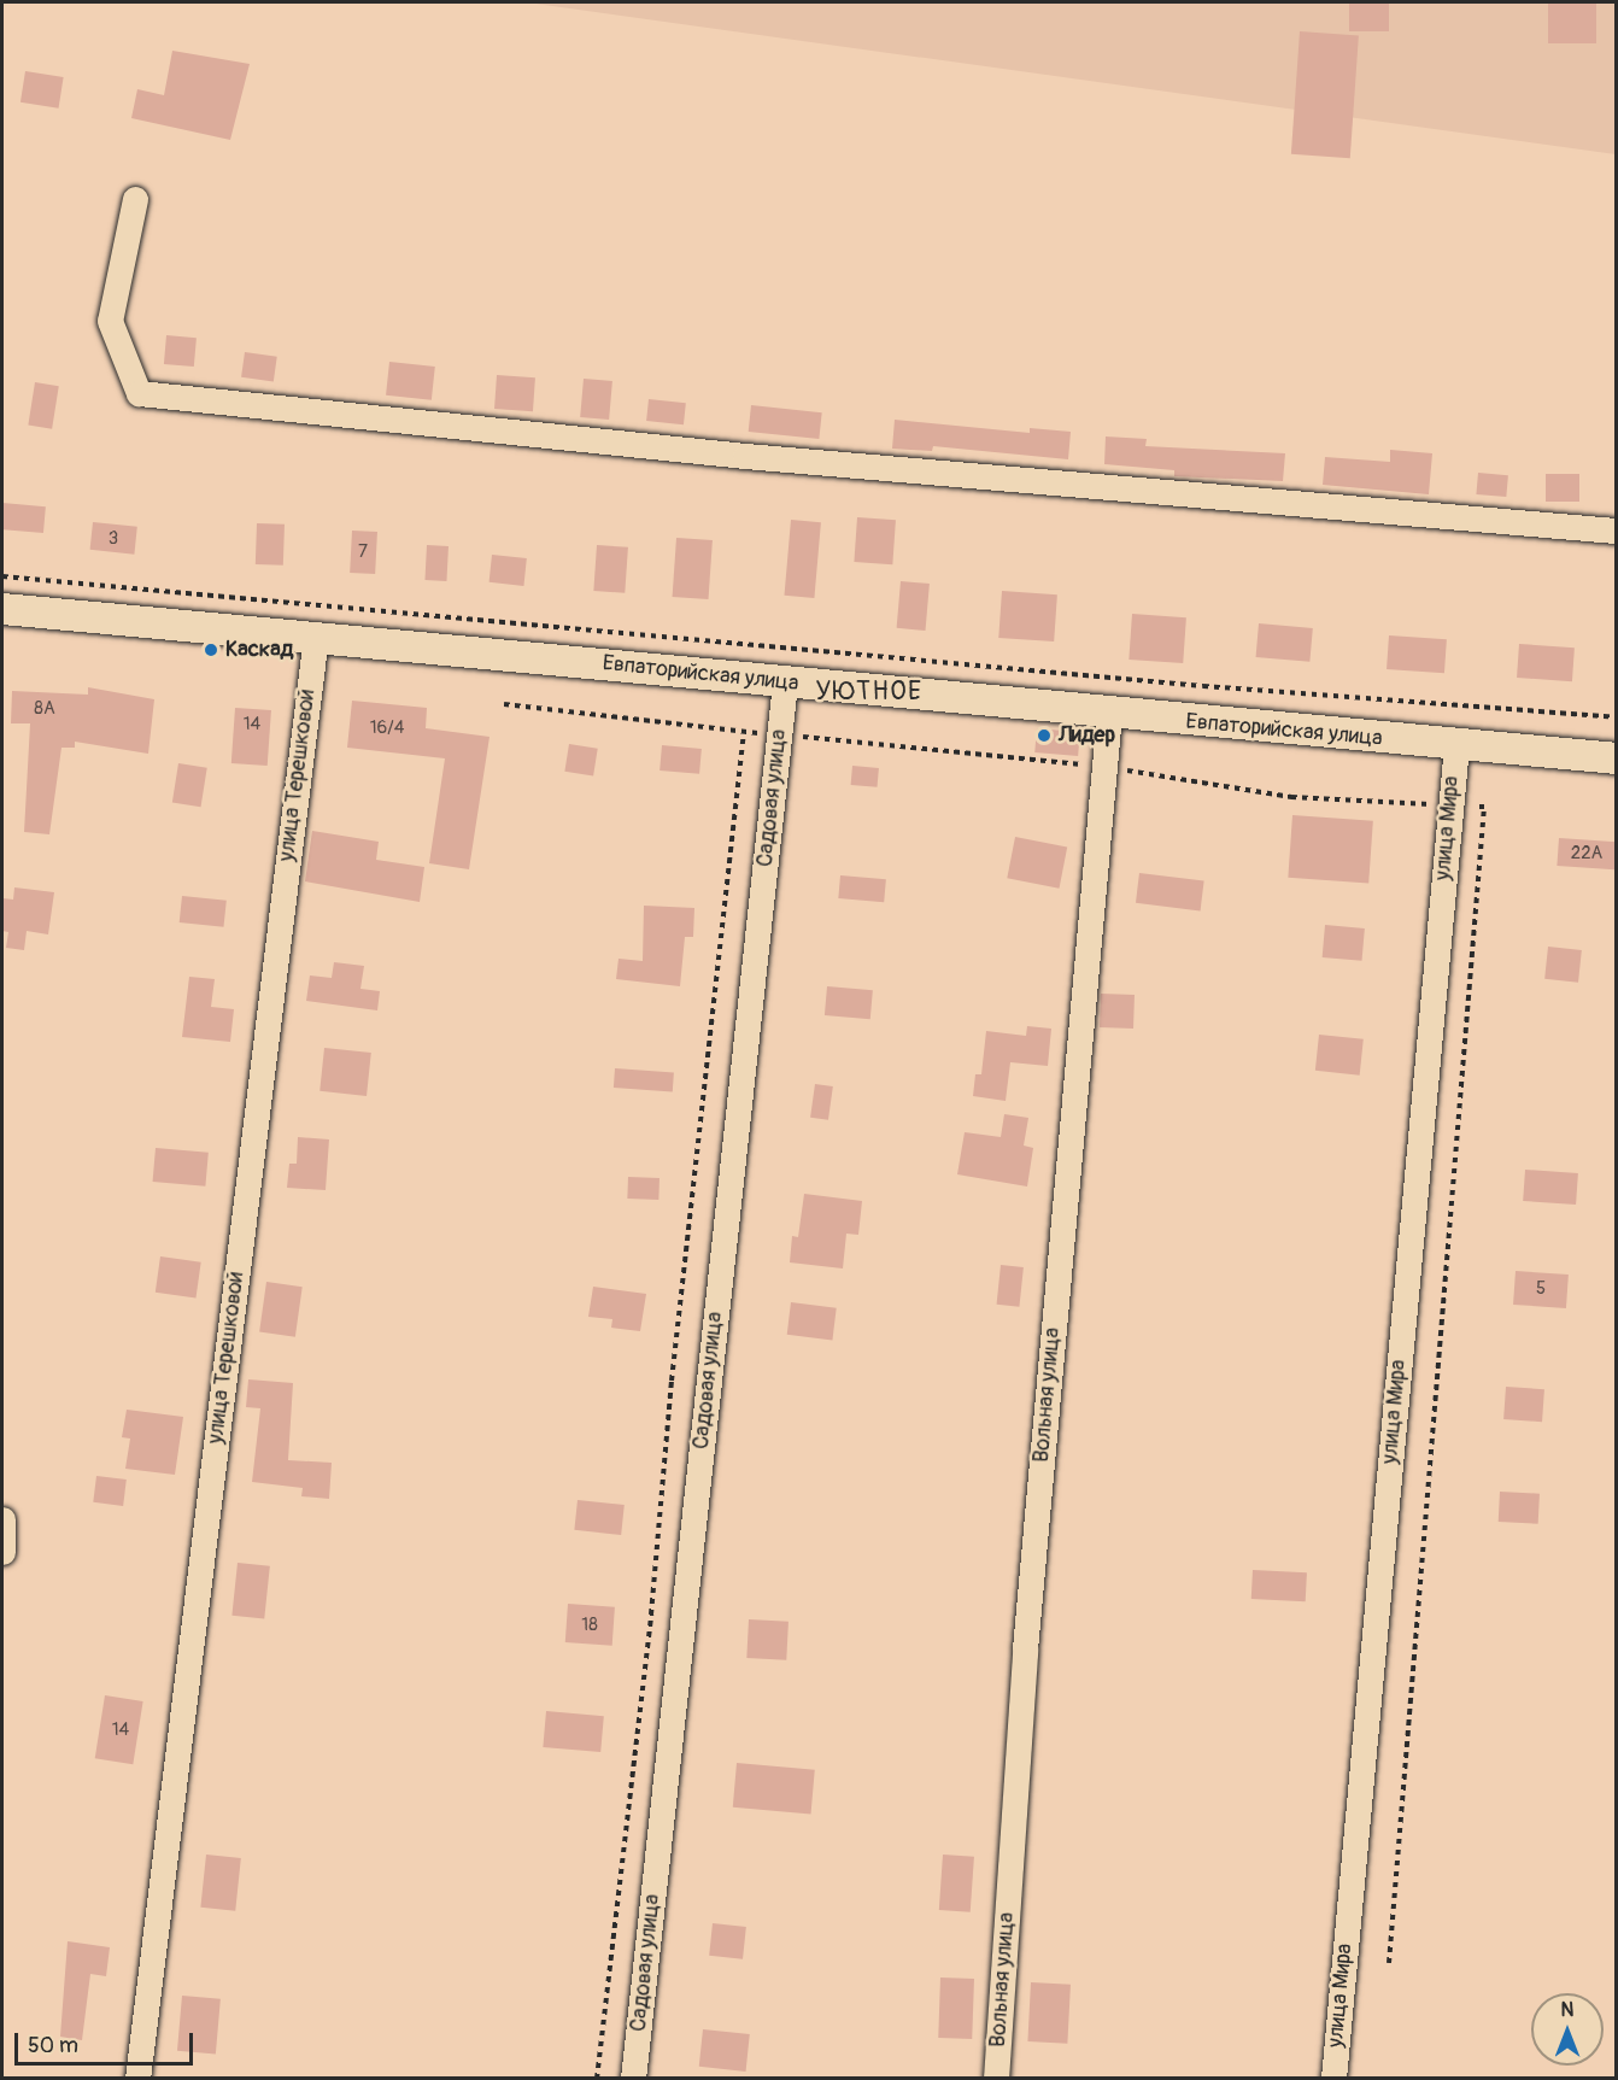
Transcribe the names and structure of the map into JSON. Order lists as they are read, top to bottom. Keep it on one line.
{"streets":{"main road":["Евпаторийская улица"],"street":["улица Терешковой","Садовая улица","улица Мира","Вольная улица"]},"crossings":[["Евпаторийская улица","улица Терешковой"],["Евпаторийская улица","Садовая улица"],["Евпаторийская улица","улица Мира"],["Евпаторийская улица","Вольная улица"]],"districts":["УЮТНОЕ"],"places":["Каскад","Лидер"],"house_numbers":["3","7","8А","14","16/4","22А","5","18","14"],"scale_bar":"50 m","north":"top"}
